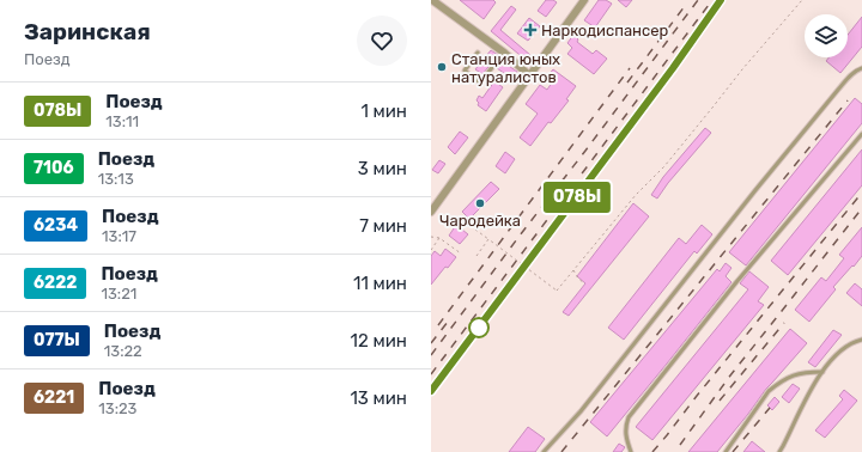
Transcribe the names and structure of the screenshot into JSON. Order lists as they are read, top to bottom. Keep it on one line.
{"places":{"health":["Наркодиспансер"],"other":["Станция юных натуралистов","Чародейка"]},"page":{"heading":["Заринская","Поезд"],"on_map":"078Ы","list":[{"mark":"078Ы","name":"Поезд","note":"13:11","value":"1 мин"},{"mark":"7106","name":"Поезд","note":"13:13","value":"3 мин"},{"mark":"6234","name":"Поезд","note":"13:17","value":"7 мин"},{"mark":"6222","name":"Поезд","note":"13:21","value":"11 мин"},{"mark":"077Ы","name":"Поезд","note":"13:22","value":"12 мин"},{"mark":"6221","name":"Поезд","note":"13:23","value":"13 мин"}]}}
